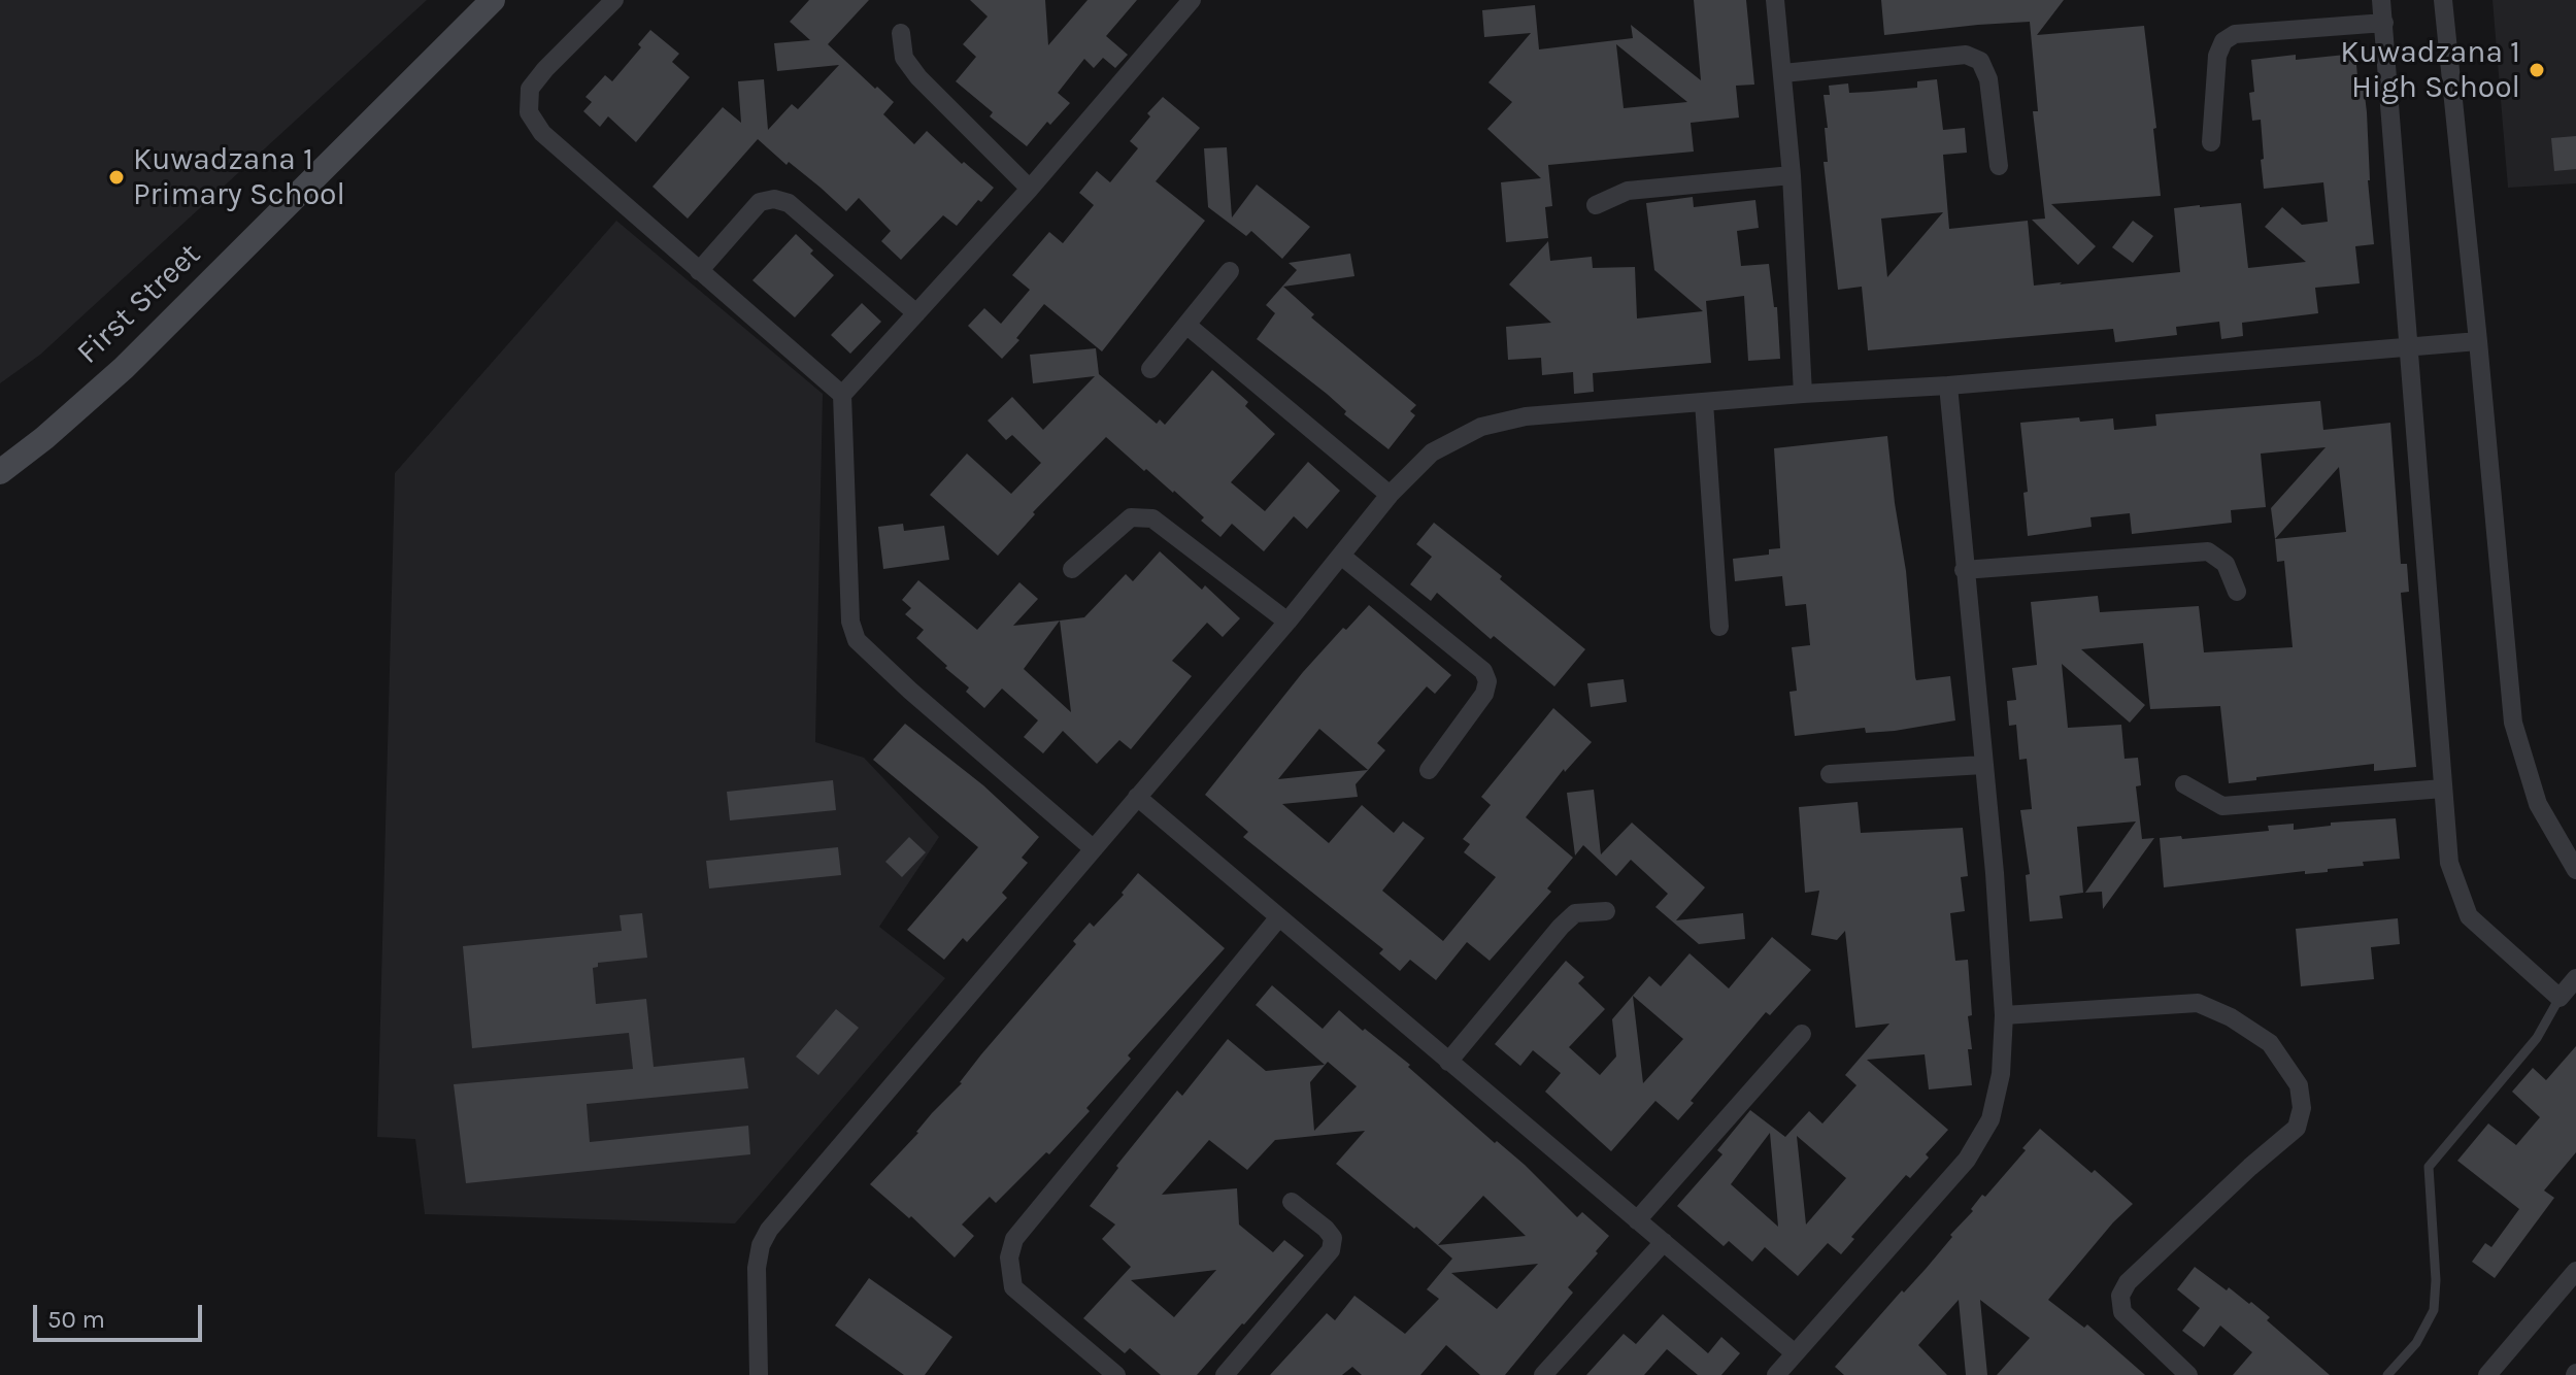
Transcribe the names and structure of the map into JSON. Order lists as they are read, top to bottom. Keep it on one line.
{"streets":{"street":["First Street"]},"places":["Kuwadzana 1 High School","Kuwadzana 1 Primary School"],"scale_bar":"50 m"}
